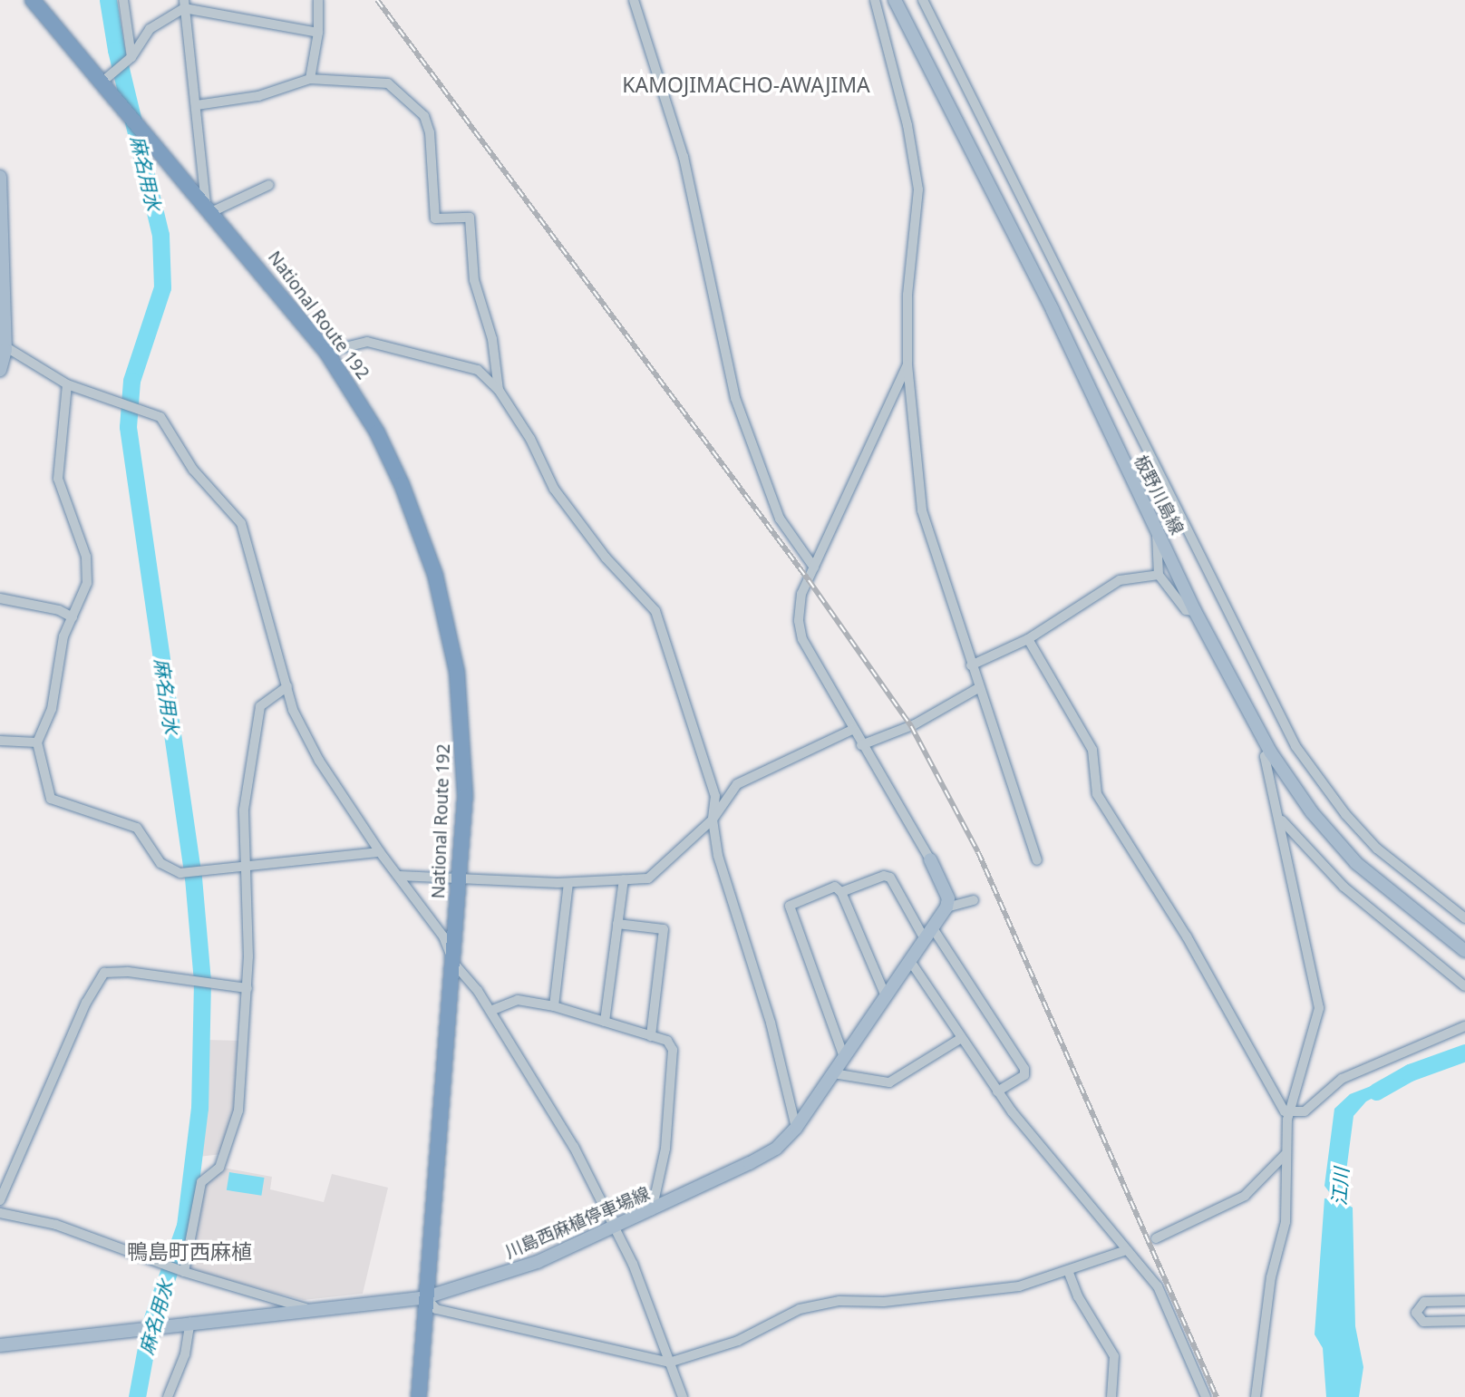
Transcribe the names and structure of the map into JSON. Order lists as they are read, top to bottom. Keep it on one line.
{"streets":{"highway":["National Route 192"],"main road":["板野川島線","川島西麻植停車場線"]},"crossings":[["National Route 192","川島西麻植停車場線"]],"districts":["KAMOJIMACHO-AWAJIMA","鴨島町西麻植"],"water":["麻名用水","江川"]}
